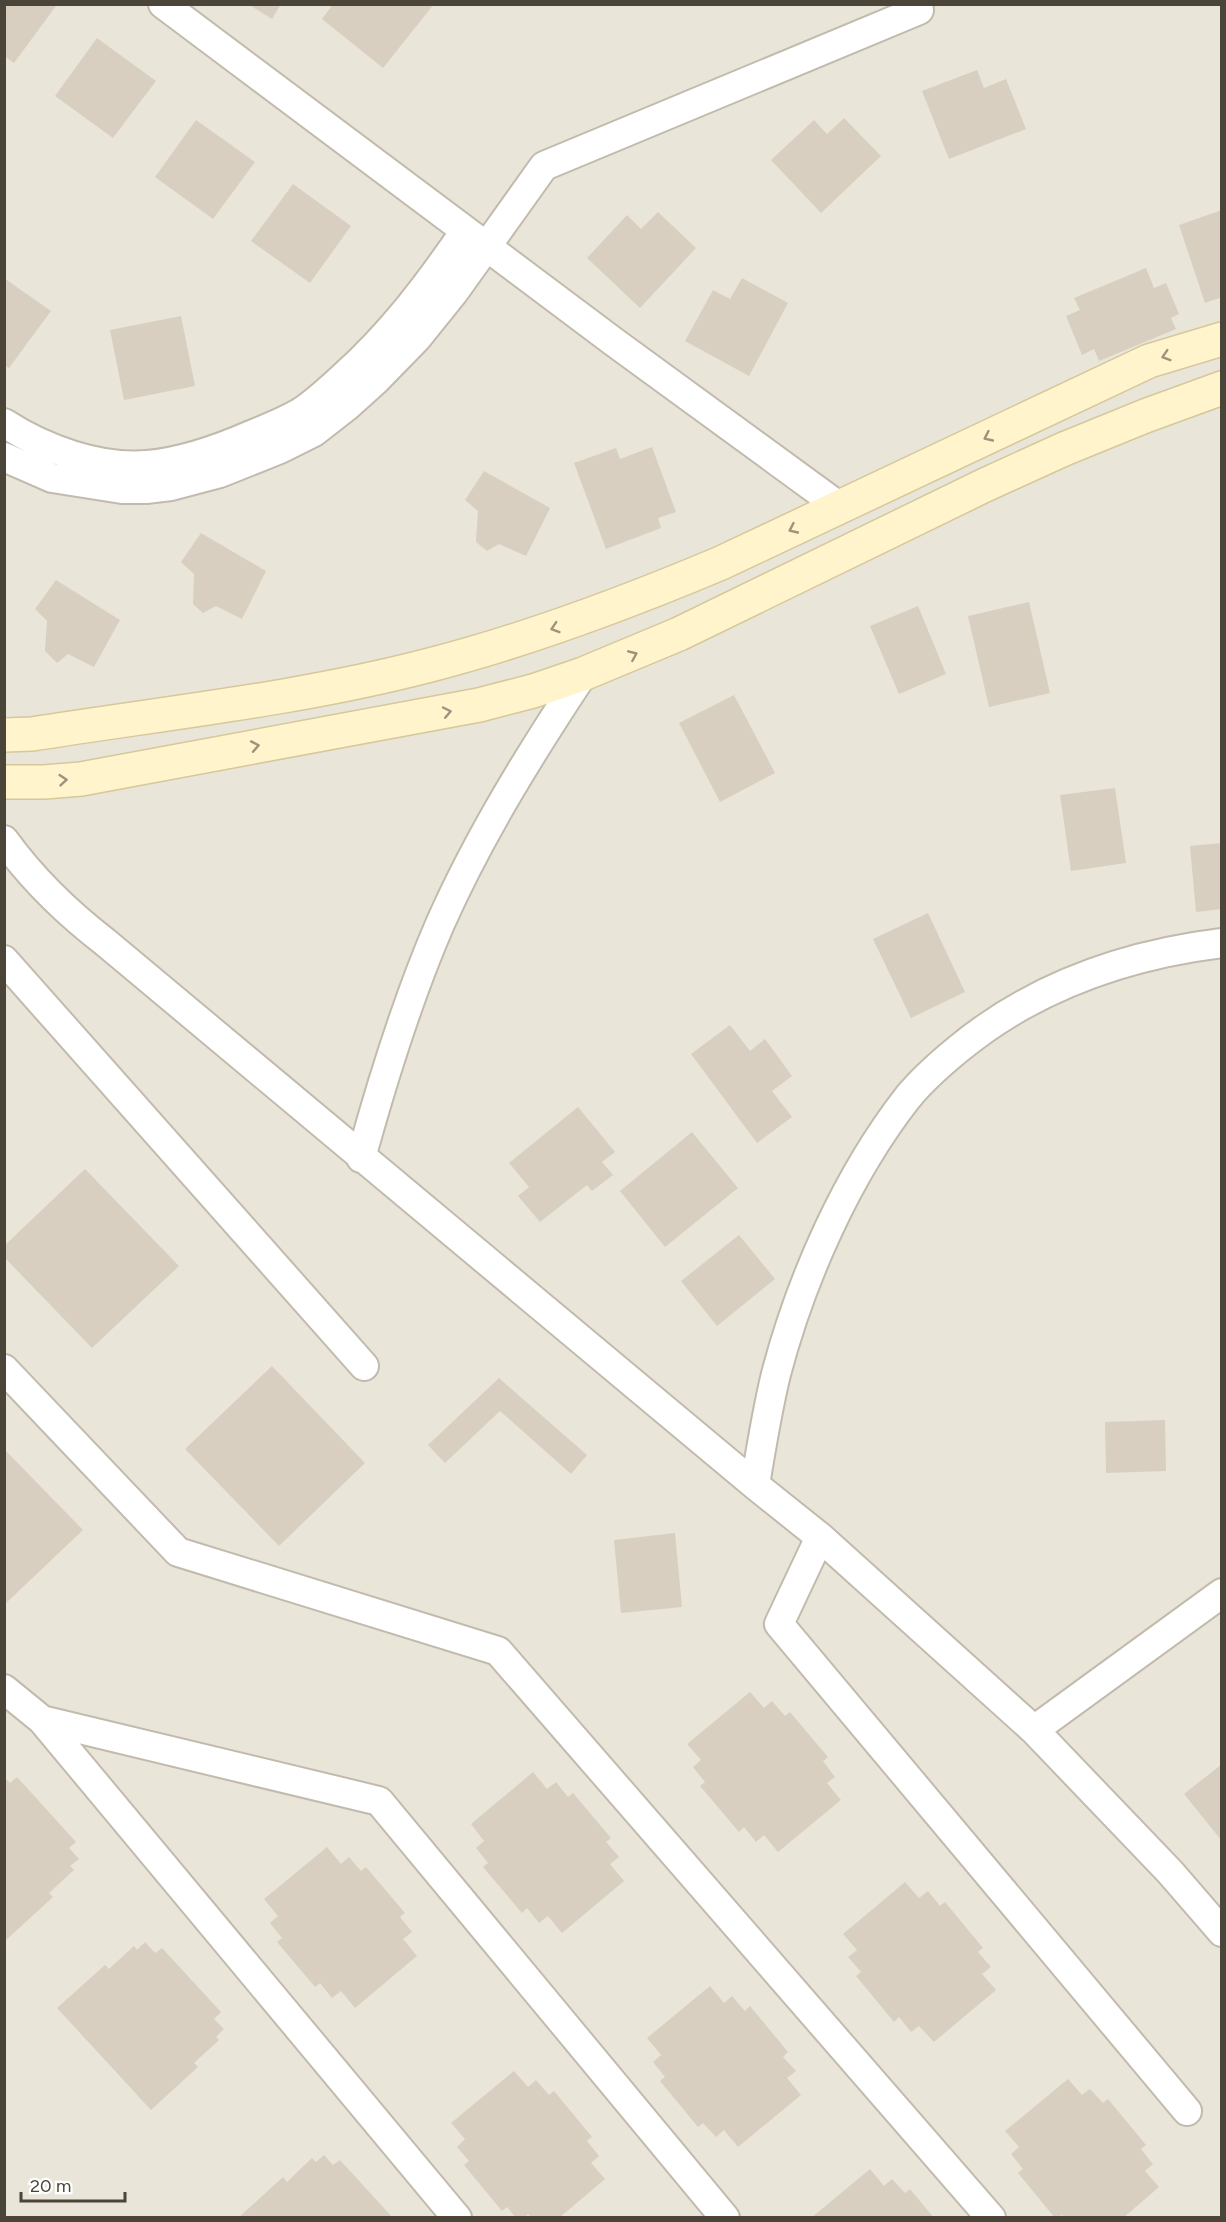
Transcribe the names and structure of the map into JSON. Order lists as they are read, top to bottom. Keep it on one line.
{"scale_bar":"20 m"}
